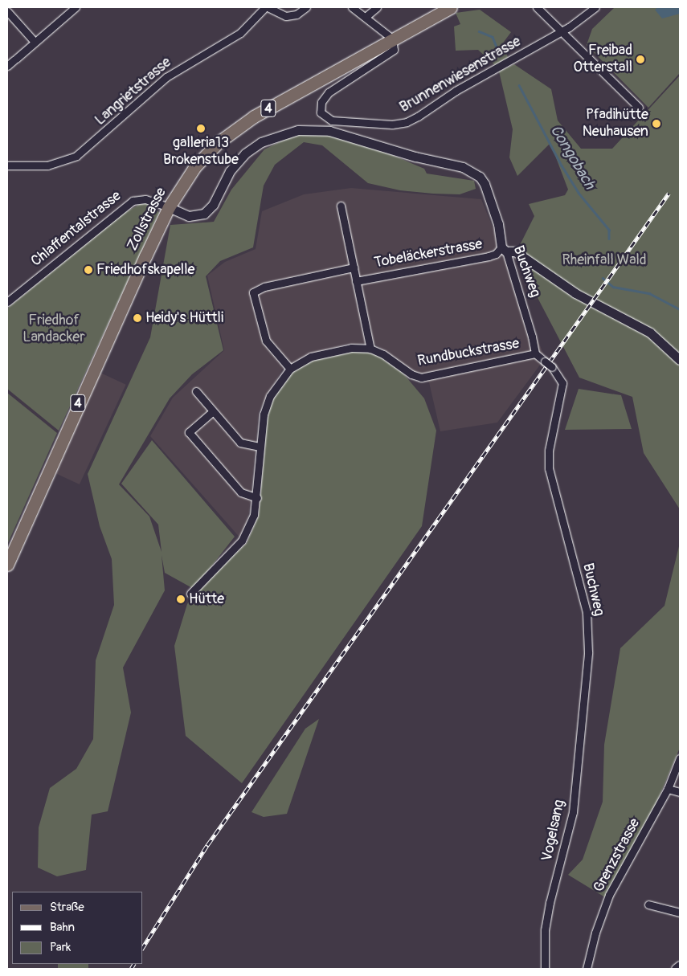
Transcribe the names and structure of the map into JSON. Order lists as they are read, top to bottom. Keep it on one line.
{"streets":{"main road":["4","Zollstrasse"],"street":["Brunnenwiesenstrasse","Langrietstrasse","Chlaffentalstrasse","Tobeläckerstrasse","Buchweg","Rundbuckstrasse","Vogelsang","Grenzstrasse"]},"crossings":[["Brunnenwiesenstrasse","Zollstrasse"],["Zollstrasse","Chlaffentalstrasse"],["Zollstrasse","Buchweg"],["Chlaffentalstrasse","Buchweg"],["Tobeläckerstrasse","Buchweg"],["Buchweg","Rundbuckstrasse"],["Buchweg","Vogelsang"]],"water":["Congobach"],"parks":["Rheinfall Wald","Friedhof Landacker"],"places":["Freibad Otterstall","Pfadihütte Neuhausen","galleria13 Brokenstube","Friedhofskapelle","Heidy's Hüttli","Hütte"],"legend":["Straße","Bahn","Park"]}
